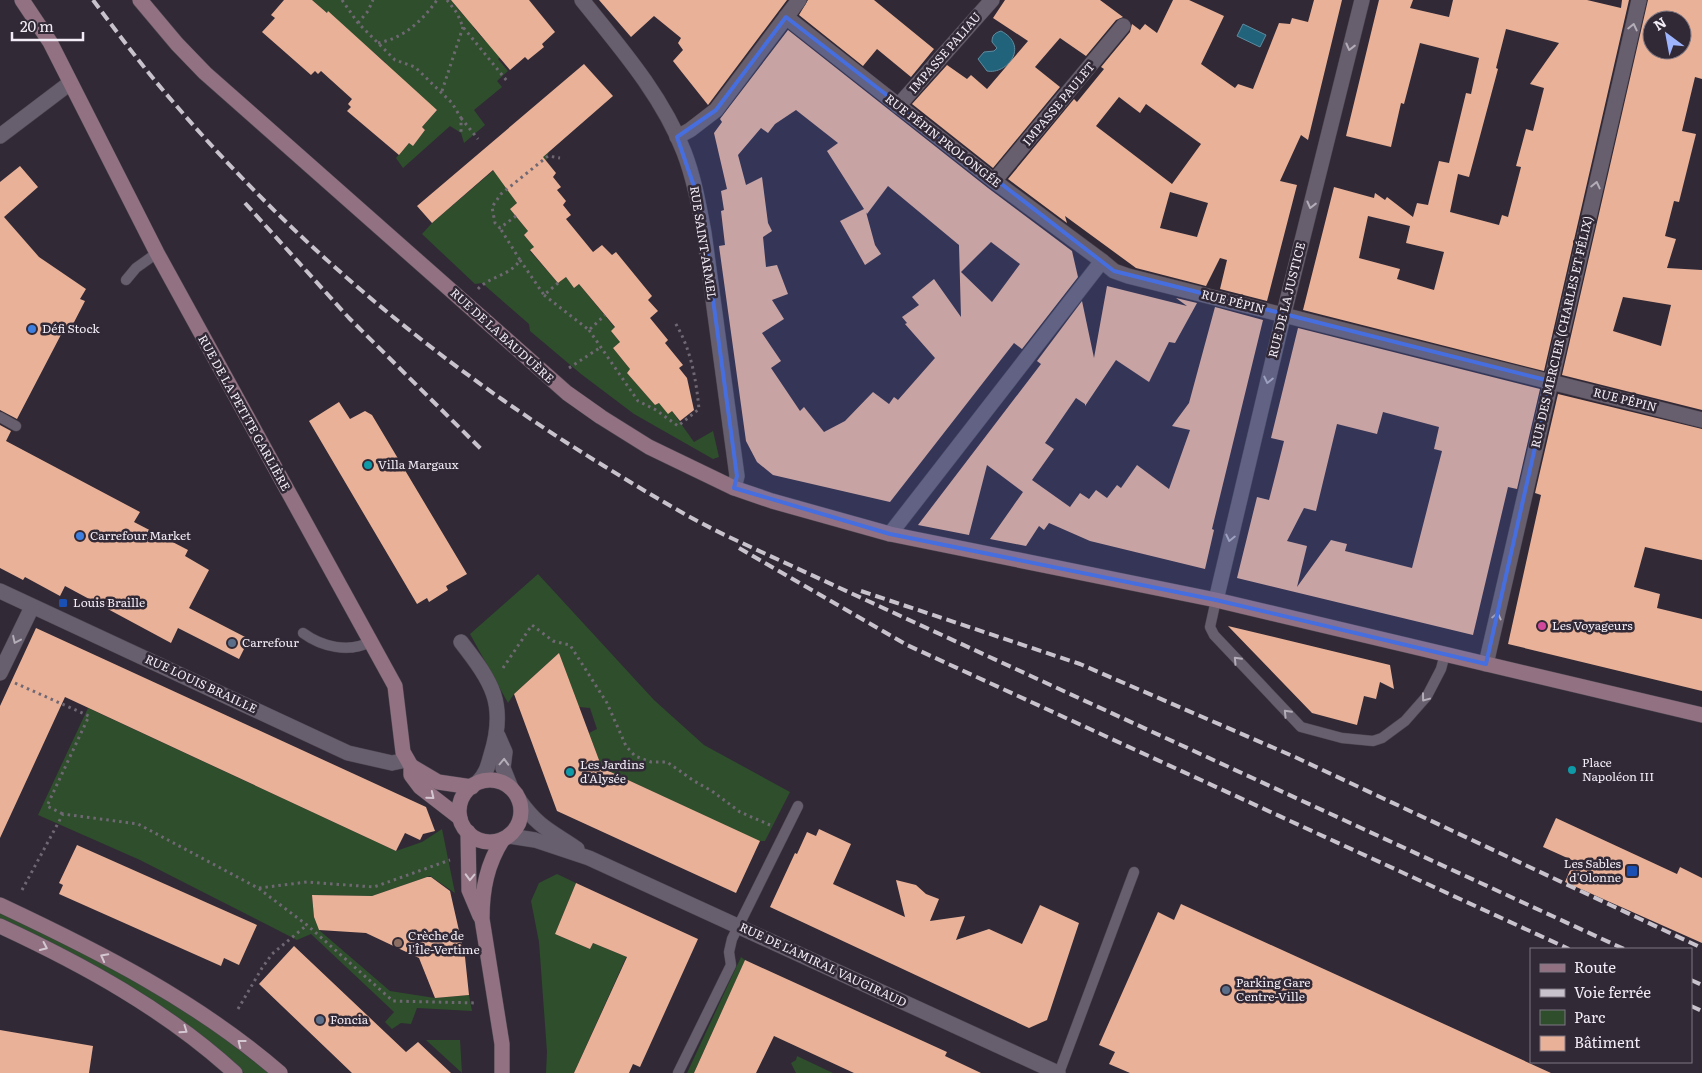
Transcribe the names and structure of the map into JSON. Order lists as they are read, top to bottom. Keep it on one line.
{"streets":{"street":["IMPASSE PALIAU","IMPASSE PAULET","RUE PÉPIN PROLONGÉE","RUE SAINT-ARMEL","RUE DE LA JUSTICE","RUE PÉPIN","RUE DES MERCIER (CHARLES ET FÉLIX)","RUE DE LA BAUDUÈRE","RUE DE LA PETITE GARLIÈRE","RUE LOUIS BRAILLE","RUE DE L'AMIRAL VAUGIRAUD"]},"crossings":[["IMPASSE PALIAU","RUE PÉPIN PROLONGÉE"],["IMPASSE PAULET","RUE PÉPIN PROLONGÉE"],["RUE PÉPIN PROLONGÉE","RUE PÉPIN"],["RUE SAINT-ARMEL","RUE DE LA BAUDUÈRE"],["RUE DE LA JUSTICE","RUE PÉPIN"],["RUE DE LA JUSTICE","RUE DE LA BAUDUÈRE"],["RUE PÉPIN","RUE DES MERCIER (CHARLES ET FÉLIX)"],["RUE DES MERCIER (CHARLES ET FÉLIX)","RUE DE LA BAUDUÈRE"],["RUE DE LA PETITE GARLIÈRE","RUE LOUIS BRAILLE"],["RUE DE LA PETITE GARLIÈRE","RUE DE L'AMIRAL VAUGIRAUD"]],"one_way":["RUE DE LA JUSTICE","RUE DES MERCIER (CHARLES ET FÉLIX)"],"places":{"other":["Défi Stock","Villa Margaux","Carrefour Market","Les Voyageurs","Carrefour","Place Napoléon III","Les Jardins d'Alysée","Crèche de l'Île-Vertime","Parking Gare Centre-Ville","Foncia"],"transit":["Louis Braille","Les Sables d'Olonne"]},"legend":["Route","Voie ferrée","Parc","Bâtiment"],"scale_bar":"20 m","north":"top left"}
